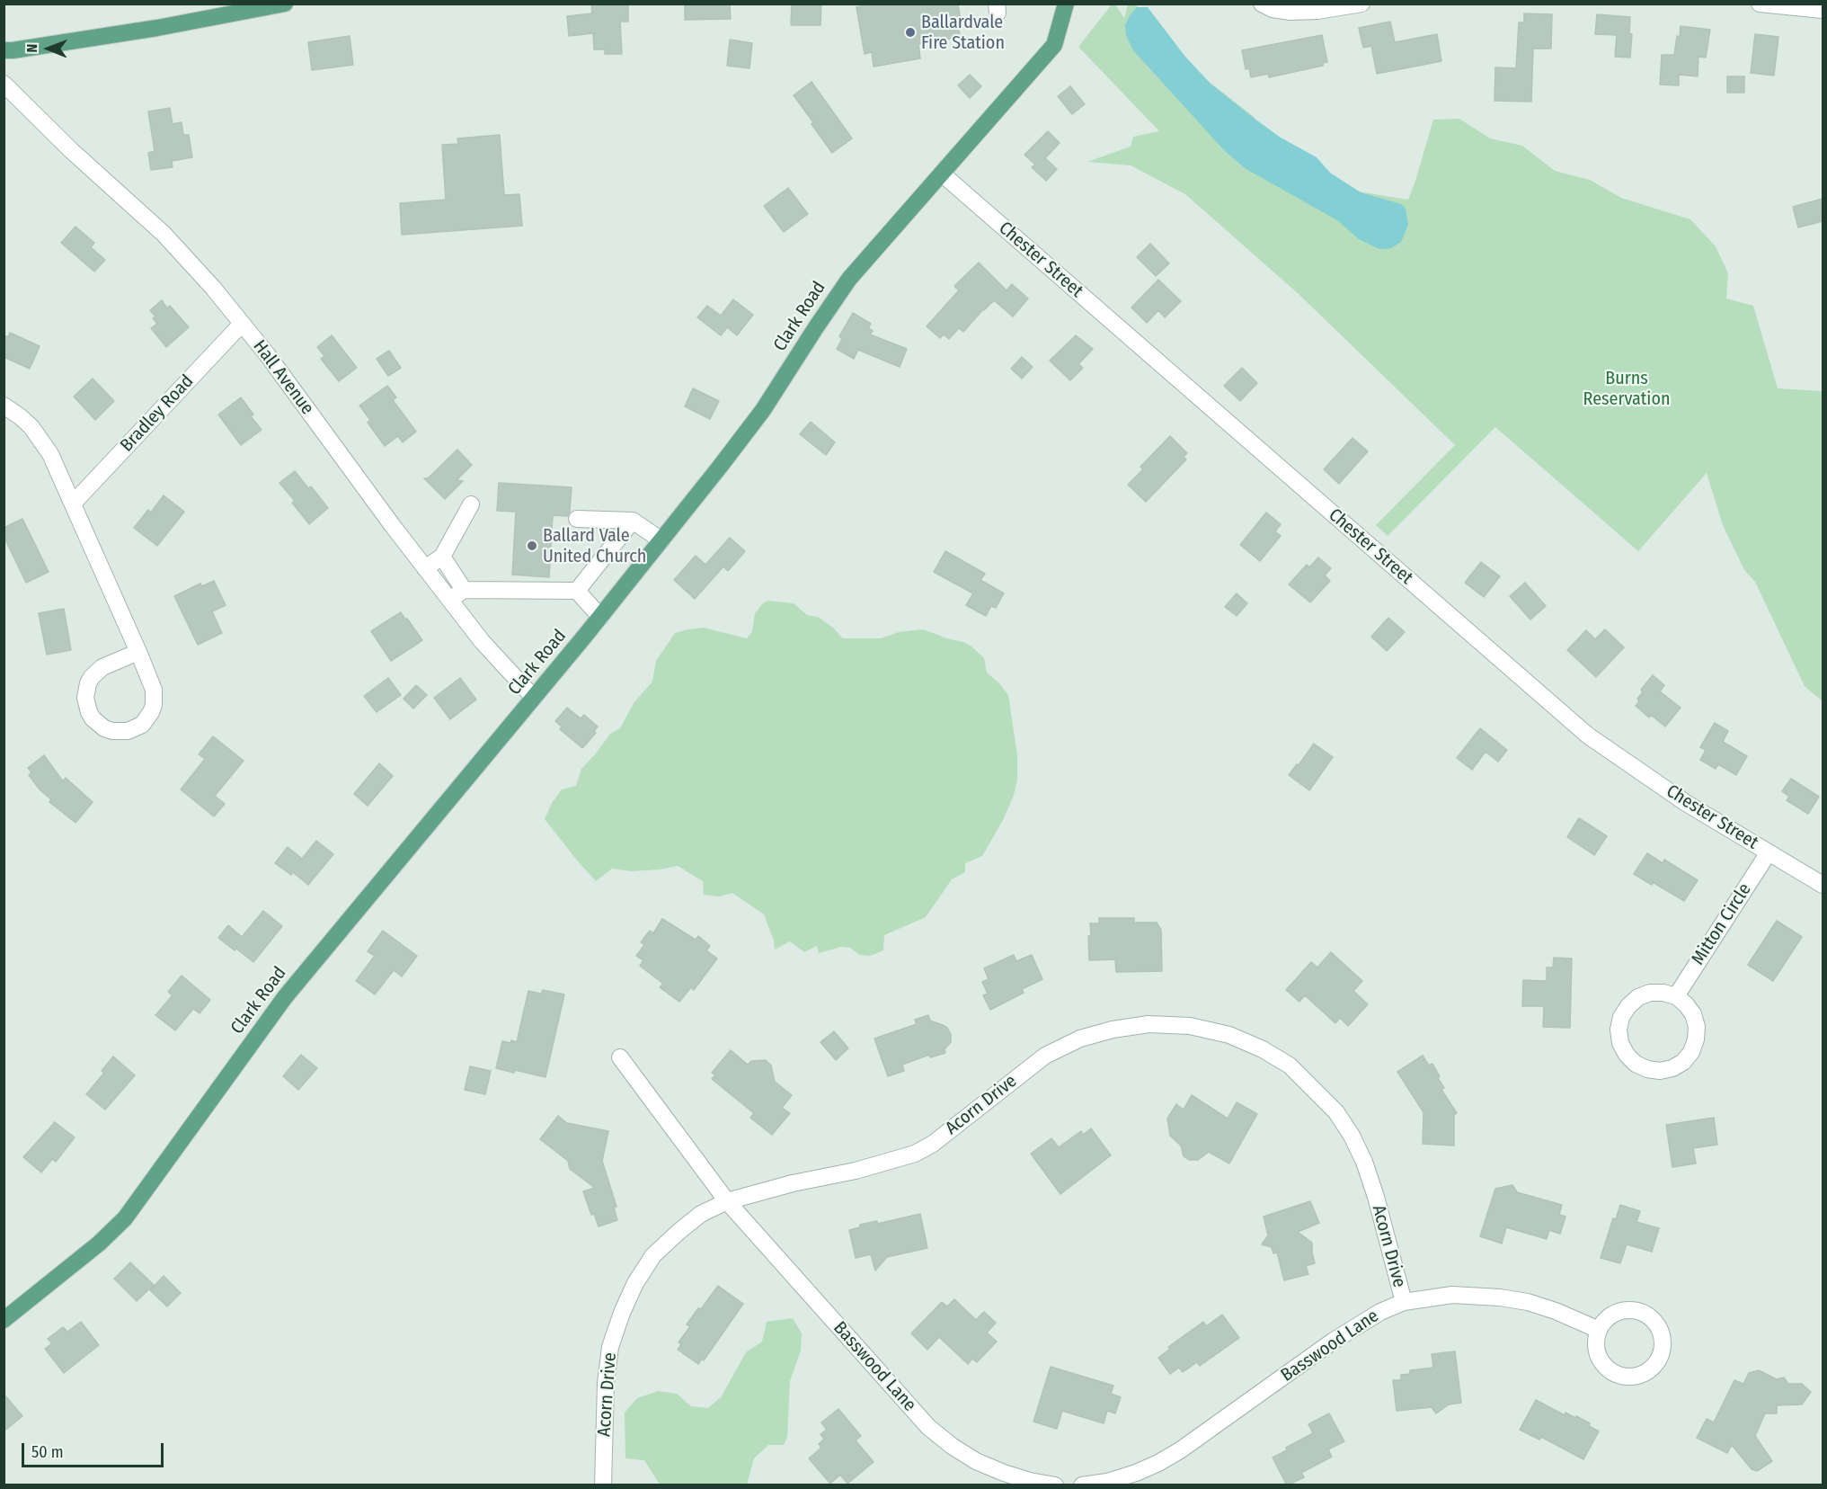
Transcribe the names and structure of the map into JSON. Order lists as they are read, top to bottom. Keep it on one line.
{"streets":{"main road":["Clark Road"],"street":["Chester Street","Hall Avenue","Bradley Road","Mitton Circle","Acorn Drive","Basswood Lane"]},"crossings":[["Chester Street","Clark Road"],["Chester Street","Mitton Circle"],["Clark Road","Hall Avenue"],["Hall Avenue","Bradley Road"],["Acorn Drive","Basswood Lane"]],"parks":["Burns Reservation"],"places":["Ballardvale Fire Station","Ballard Vale United Church"],"scale_bar":"50 m","north":"left"}
